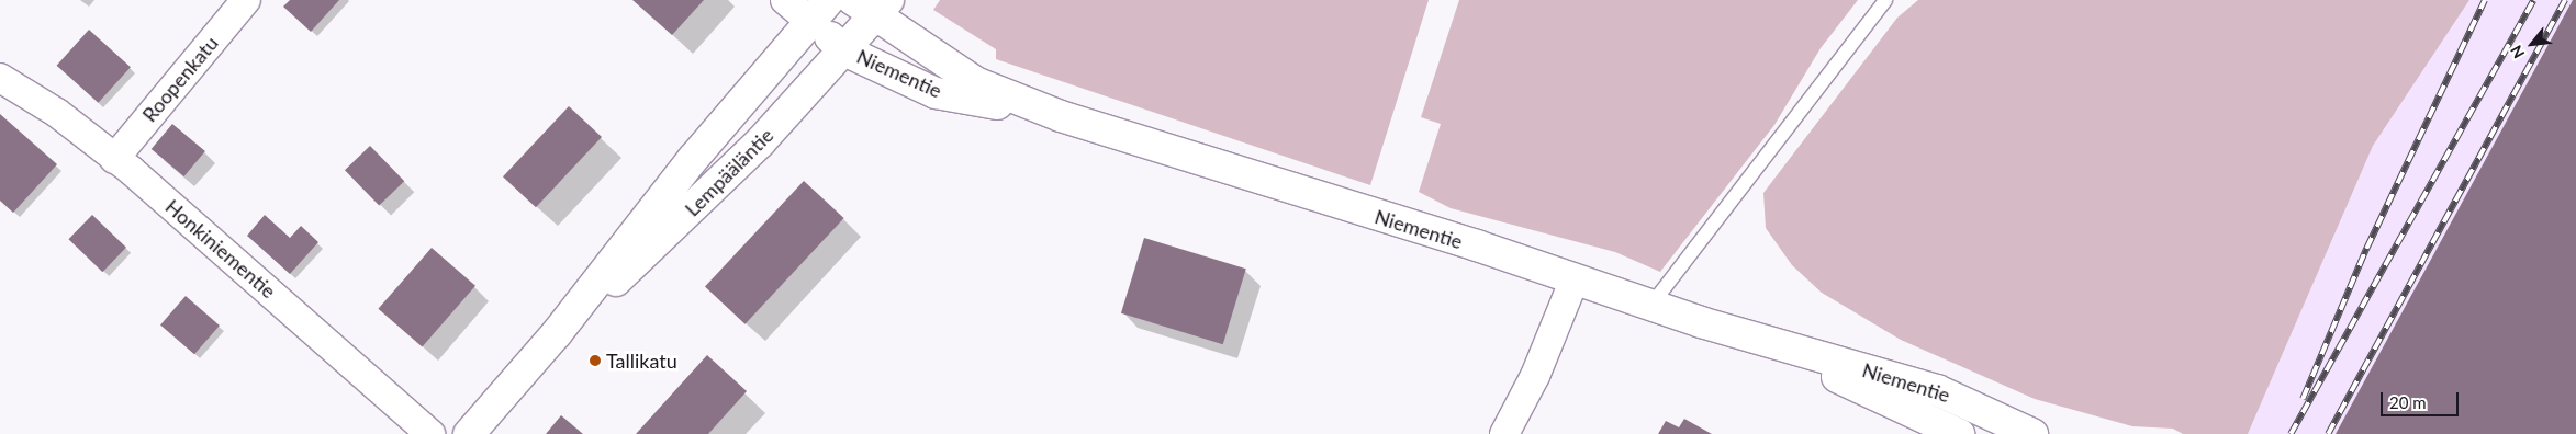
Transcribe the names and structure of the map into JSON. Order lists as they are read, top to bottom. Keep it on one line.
{"streets":{"main road":["Niementie","Lempääläntie"],"street":["Roopenkatu","Honkiniementie"]},"crossings":[["Niementie","Lempääläntie"],["Roopenkatu","Honkiniementie"]],"places":["Tallikatu"],"scale_bar":"20 m","north":"bottom left"}
